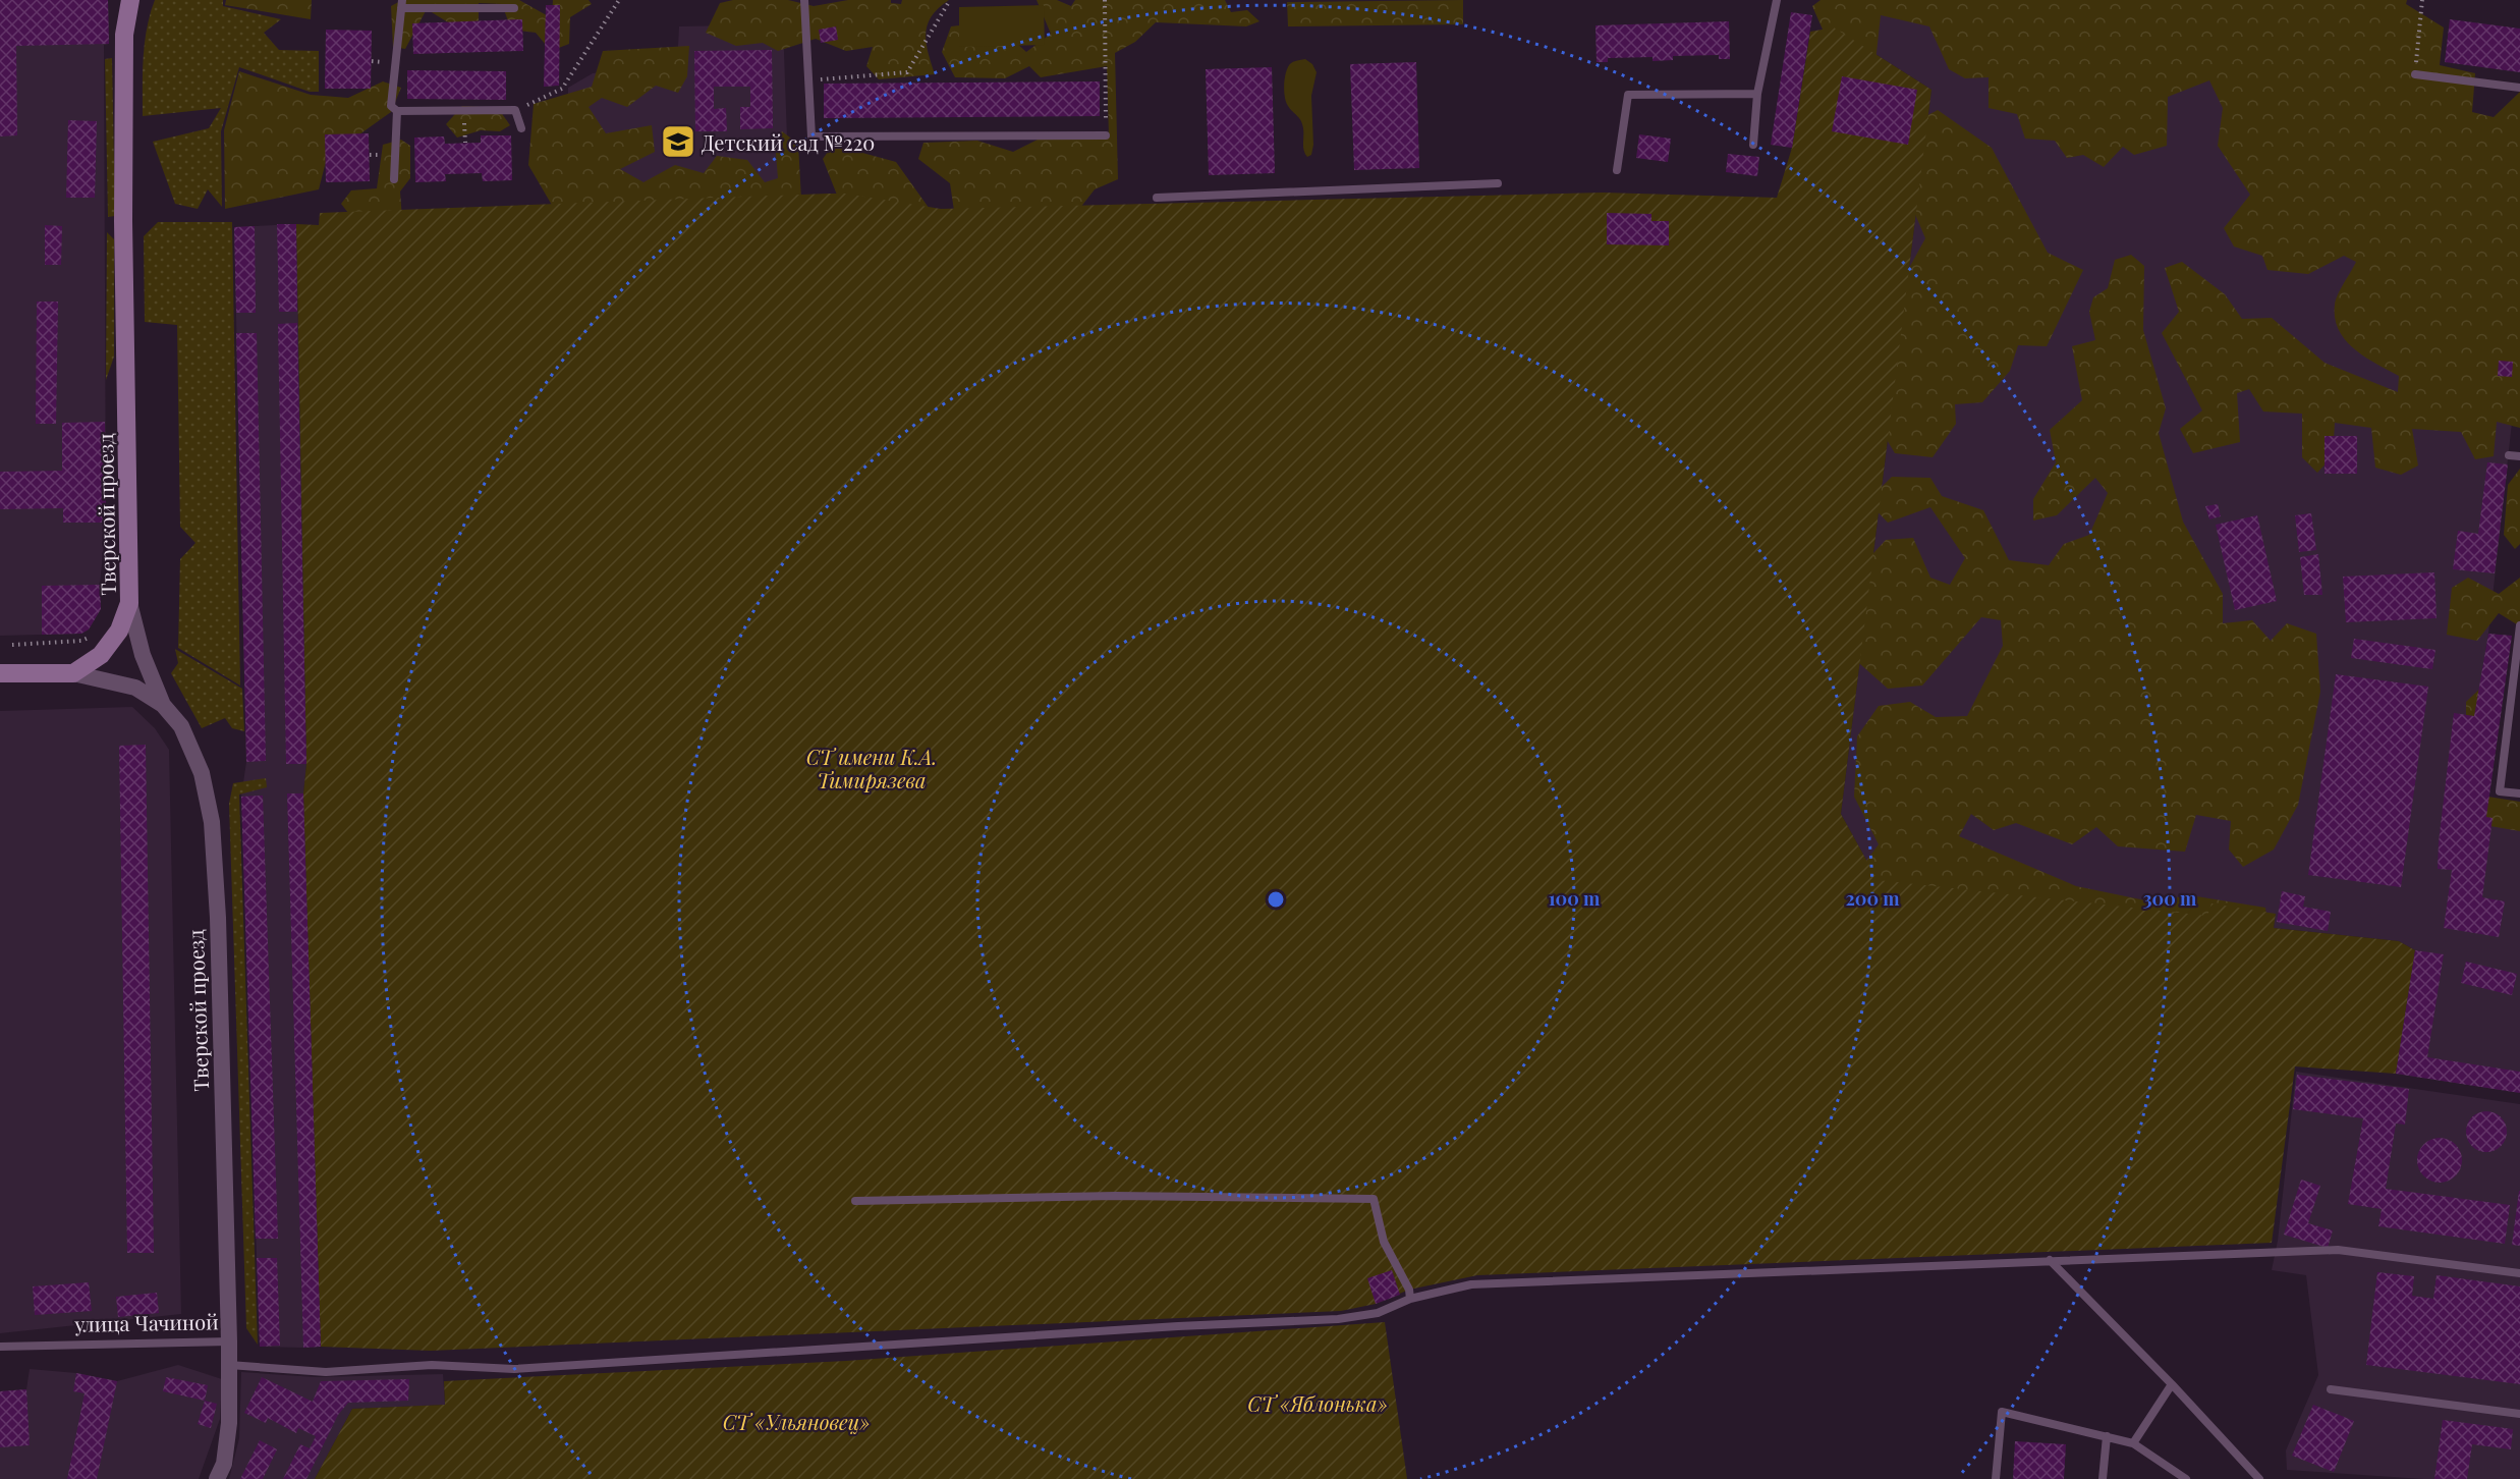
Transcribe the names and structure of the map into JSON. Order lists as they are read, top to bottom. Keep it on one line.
{"streets":{"street":["Тверской проезд","улица Чачиной"]},"crossings":[["Тверской проезд","улица Чачиной"]],"parks":["СТ имени К.А. Тимирязева","СТ «Яблонька»","СТ «Ульяновец»"],"places":{"school or university":["Детский сад №220"]},"rings":["100 m","200 m","300 m"]}
